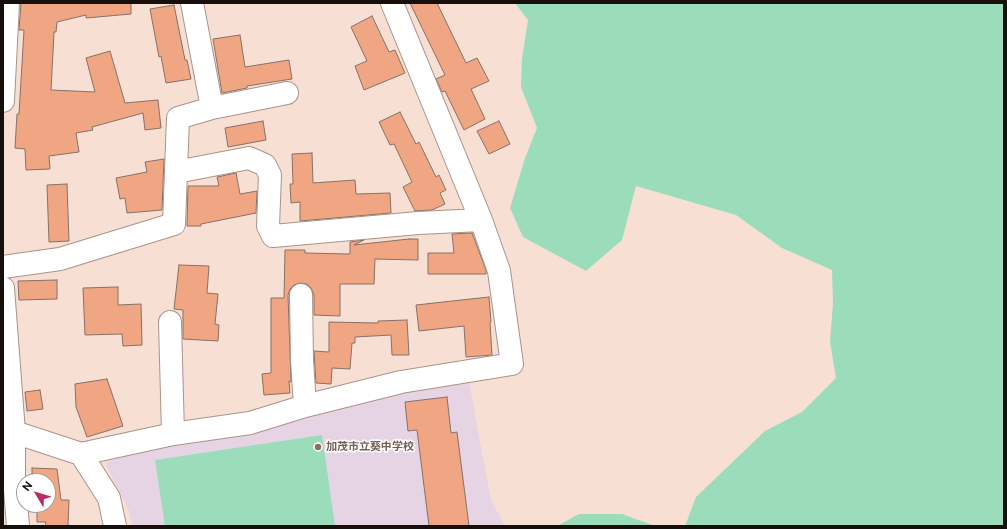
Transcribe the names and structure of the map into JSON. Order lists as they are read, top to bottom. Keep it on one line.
{"places":["加茂市立葵中学校"],"north":"top left"}
